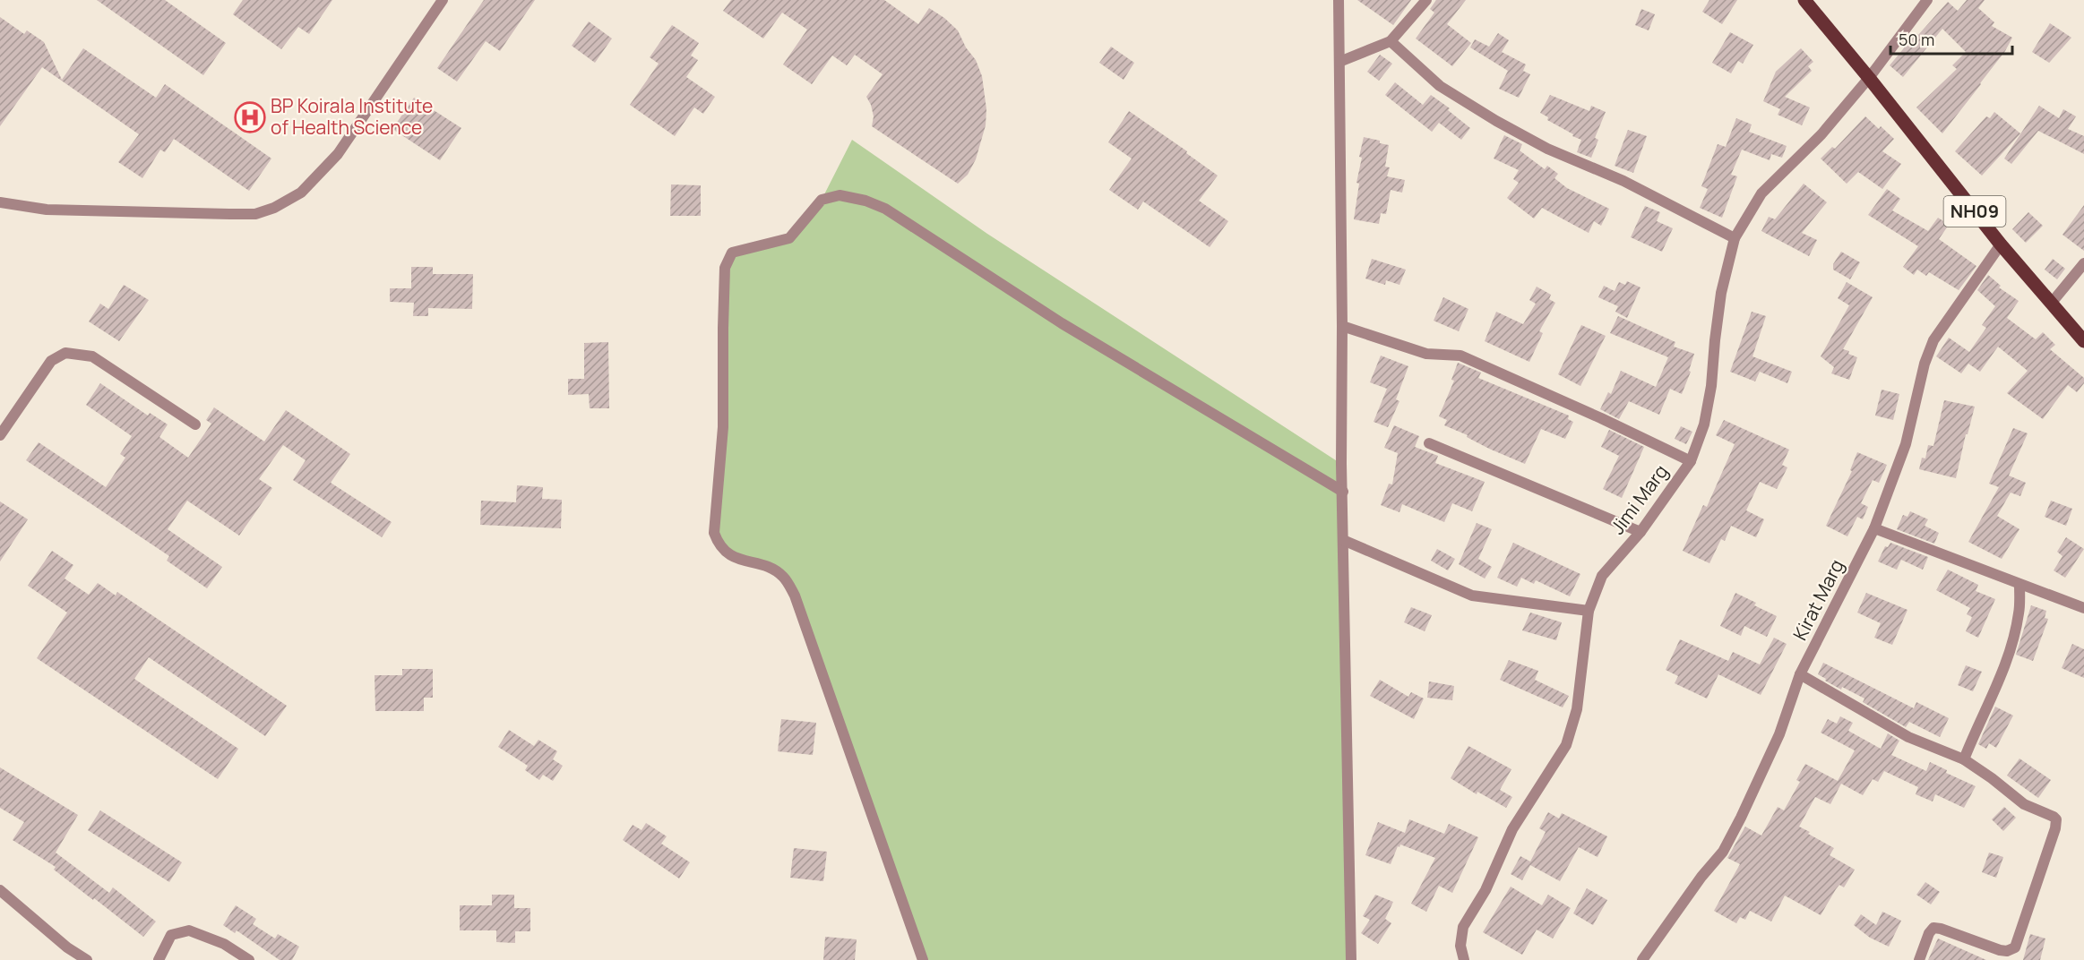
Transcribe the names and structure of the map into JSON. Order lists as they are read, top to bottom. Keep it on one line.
{"streets":{"main road":["NH09"],"street":["Jimi Marg","Kirat Marg"]},"crossings":[["NH09","Jimi Marg"],["NH09","Kirat Marg"]],"places":{"hospital":["BP Koirala Institute of Health Science"]},"scale_bar":"50 m"}
